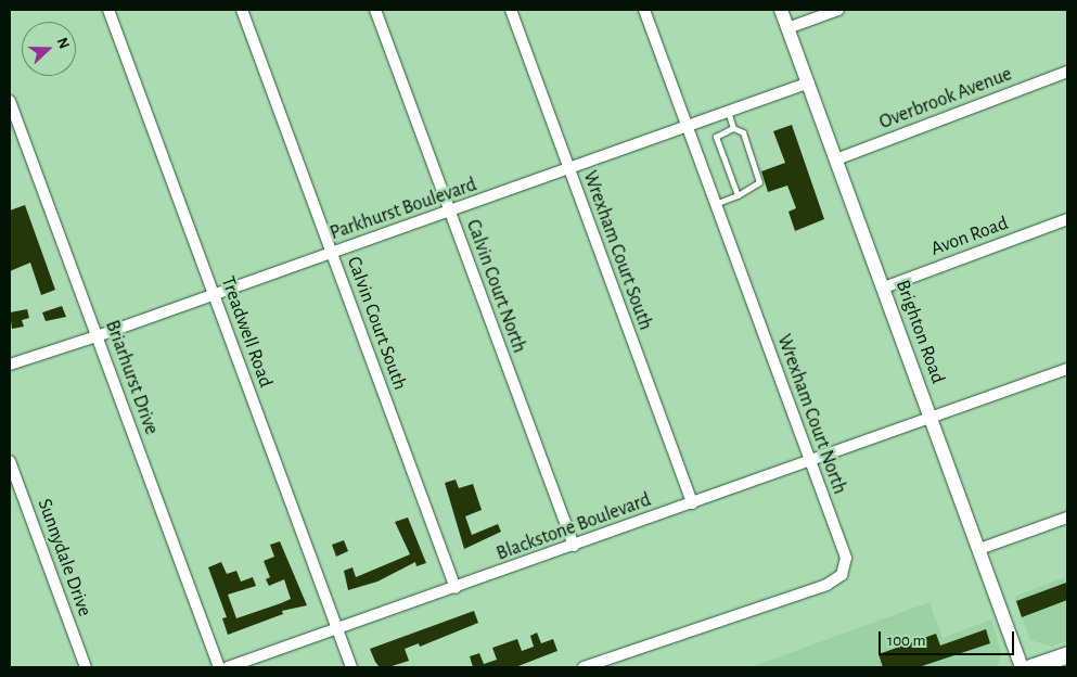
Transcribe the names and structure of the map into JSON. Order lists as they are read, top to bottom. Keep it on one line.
{"streets":{"street":["Overbrook Avenue","Parkhurst Boulevard","Avon Road","Wrexham Court South","Calvin Court North","Calvin Court South","Treadwell Road","Brighton Road","Briarhurst Drive","Wrexham Court North","Blackstone Boulevard","Sunnydale Drive"]},"crossings":[["Overbrook Avenue","Brighton Road"],["Parkhurst Boulevard","Wrexham Court South"],["Parkhurst Boulevard","Calvin Court North"],["Parkhurst Boulevard","Calvin Court South"],["Parkhurst Boulevard","Treadwell Road"],["Parkhurst Boulevard","Brighton Road"],["Parkhurst Boulevard","Briarhurst Drive"],["Parkhurst Boulevard","Wrexham Court North"],["Avon Road","Brighton Road"],["Wrexham Court South","Blackstone Boulevard"],["Calvin Court North","Blackstone Boulevard"],["Calvin Court South","Blackstone Boulevard"],["Treadwell Road","Blackstone Boulevard"],["Brighton Road","Blackstone Boulevard"],["Wrexham Court North","Blackstone Boulevard"]],"scale_bar":"100 m","north":"right"}
